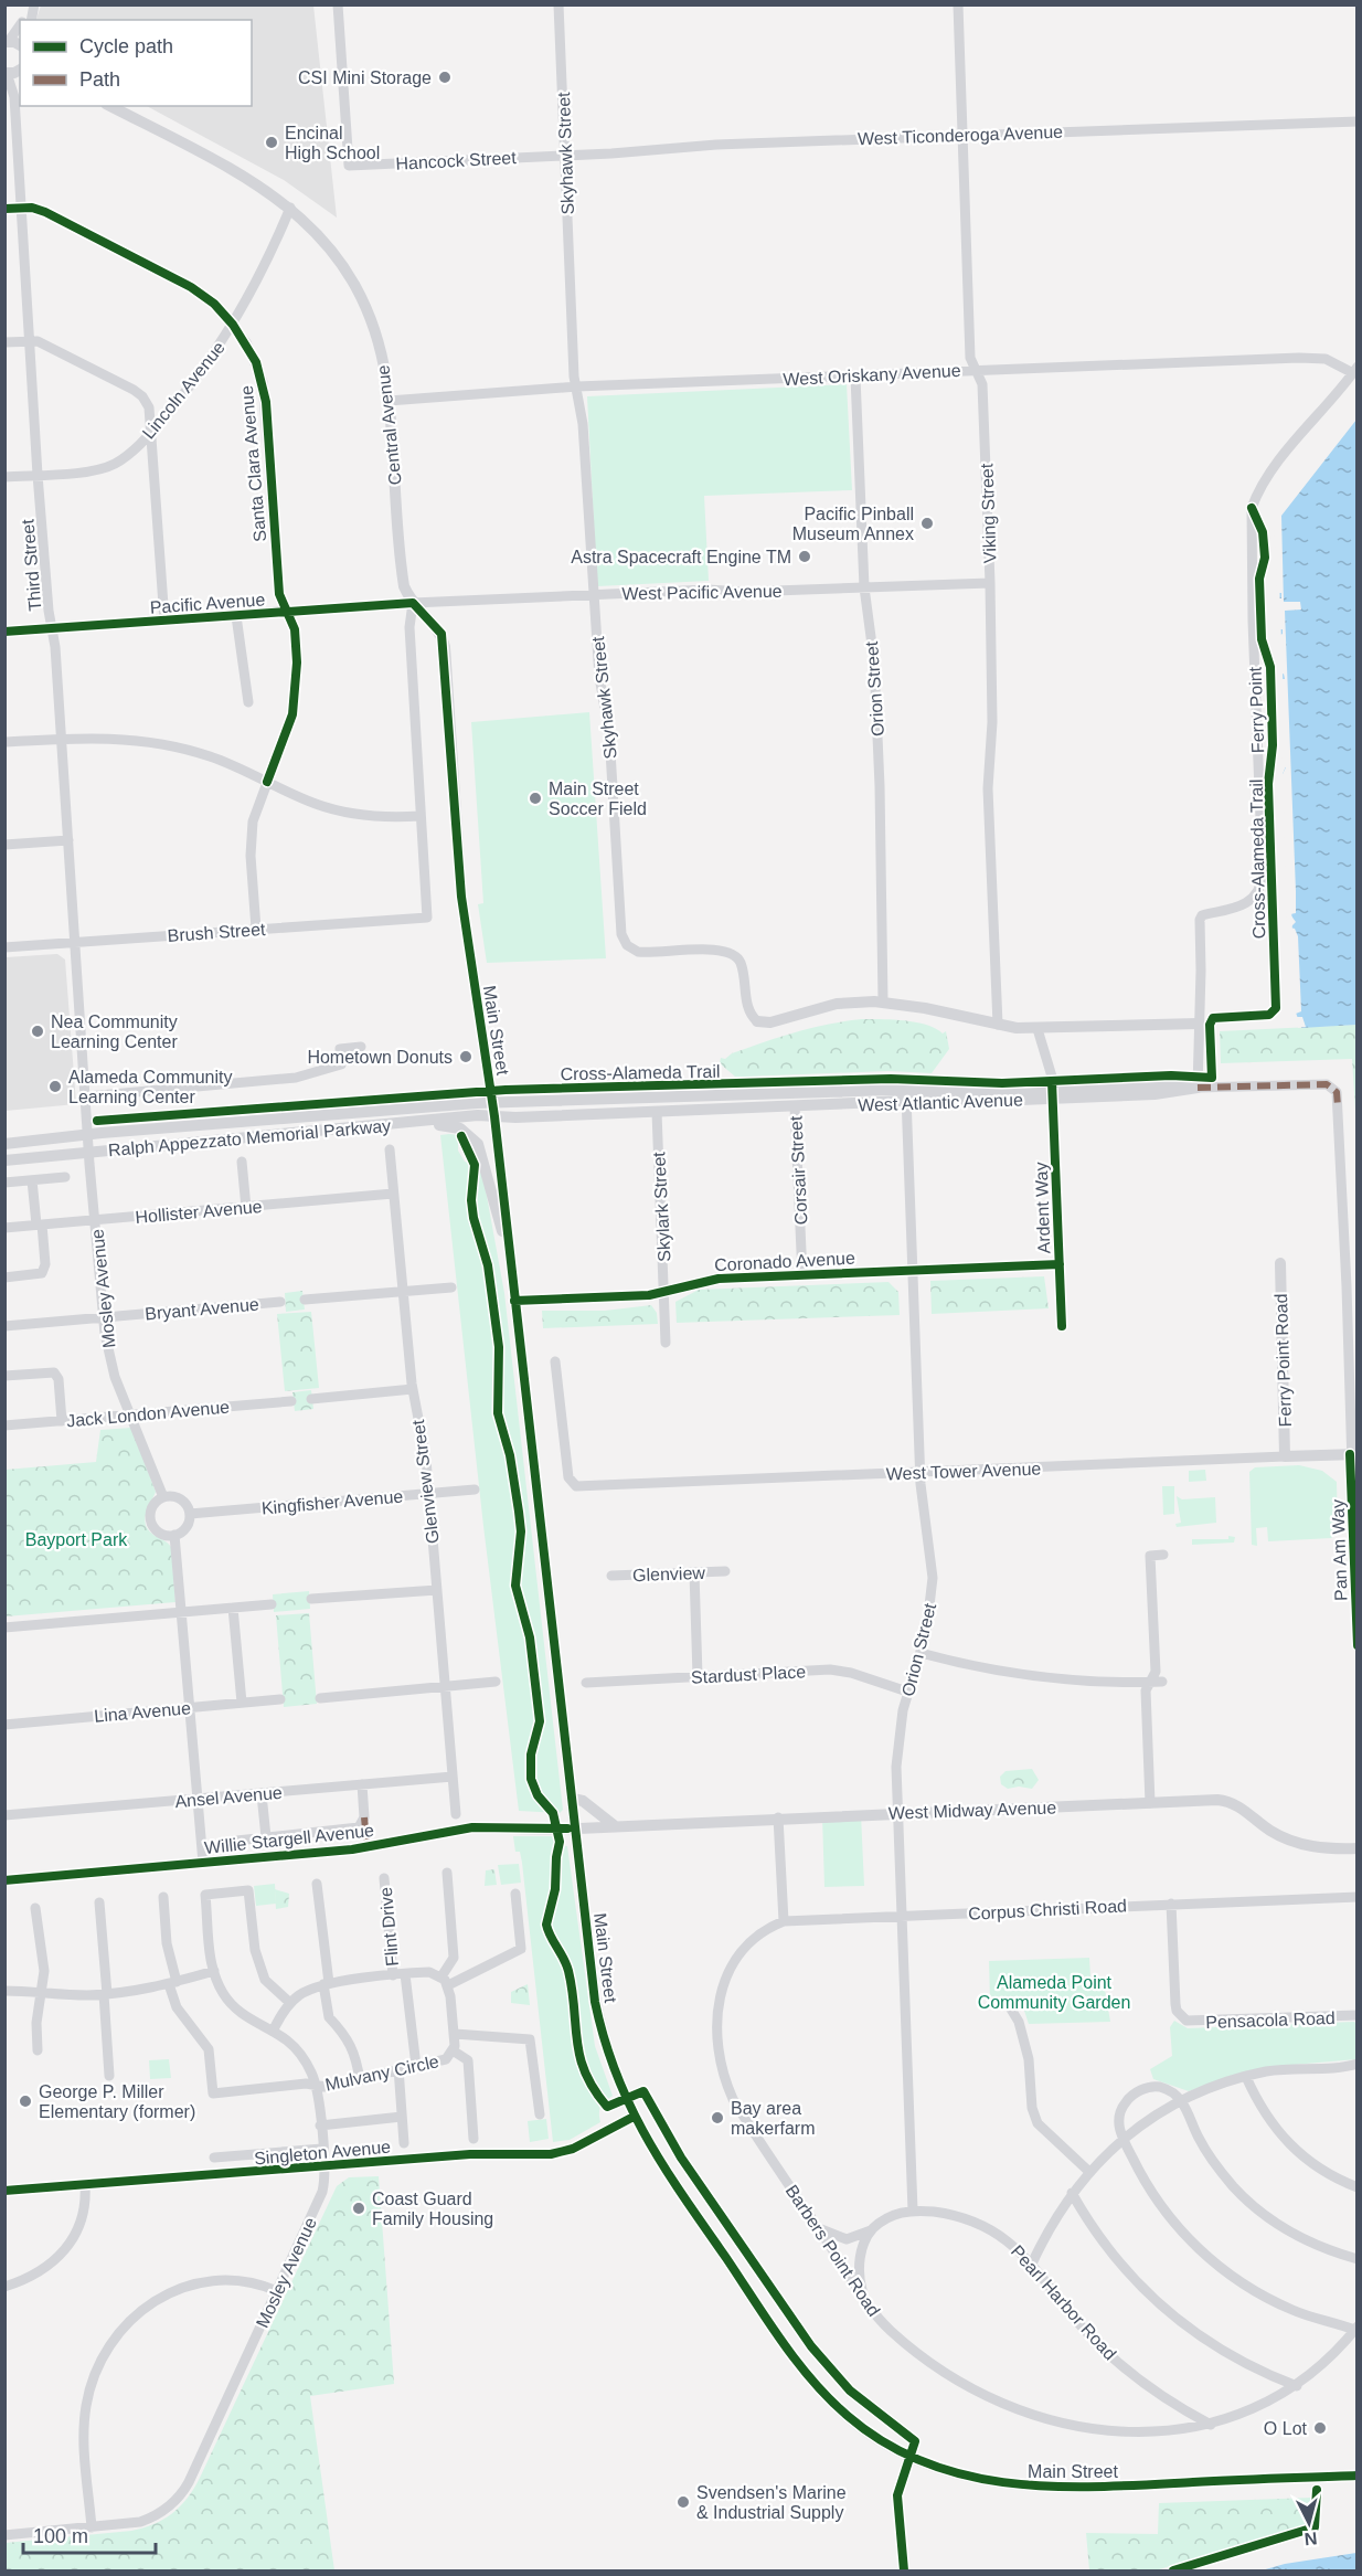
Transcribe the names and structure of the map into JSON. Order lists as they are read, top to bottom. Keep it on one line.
{"streets":{"street":["West Ticonderoga Avenue","Skyhawk Street","Hancock Street","West Oriskany Avenue","Lincoln Avenue","Central Avenue","Santa Clara Avenue","Viking Street","Third Street","West Pacific Avenue","Pacific Avenue","Orion Street","Ferry Point","Brush Street","Main Street","West Atlantic Avenue","Ralph Appezzato Memorial Parkway","Corsair Street","Skylark Street","Ardent Way","Hollister Avenue","Coronado Avenue","Mosley Avenue","Bryant Avenue","Ferry Point Road","Jack London Avenue","West Tower Avenue","Glenview Street","Kingfisher Avenue","Pan Am Way","Glenview","Stardust Place","Lina Avenue","Ansel Avenue","West Midway Avenue","Willie Stargell Avenue","Corpus Christi Road","Flint Drive","Pensacola Road","Mulvany Circle","Singleton Avenue","Barbers Point Road","Pearl Harbor Road"],"cycle path":["Cross-Alameda Trail"]},"crossings":[["West Ticonderoga Avenue","Skyhawk Street"],["West Ticonderoga Avenue","Hancock Street"],["West Ticonderoga Avenue","Viking Street"],["Skyhawk Street","Hancock Street"],["Skyhawk Street","West Oriskany Avenue"],["Skyhawk Street","West Pacific Avenue"],["West Oriskany Avenue","Central Avenue"],["West Oriskany Avenue","Viking Street"],["West Oriskany Avenue","Orion Street"],["West Oriskany Avenue","Ferry Point"],["Lincoln Avenue","Central Avenue"],["Lincoln Avenue","Santa Clara Avenue"],["Lincoln Avenue","Third Street"],["Central Avenue","West Pacific Avenue"],["Central Avenue","Pacific Avenue"],["Central Avenue","Main Street"],["Santa Clara Avenue","Third Street"],["Santa Clara Avenue","Pacific Avenue"],["Santa Clara Avenue","Brush Street"],["Viking Street","West Pacific Avenue"],["Third Street","Pacific Avenue"],["Third Street","Brush Street"],["Third Street","Ralph Appezzato Memorial Parkway"],["Third Street","Mosley Avenue"],["West Pacific Avenue","Pacific Avenue"],["West Pacific Avenue","Orion Street"],["West Pacific Avenue","Main Street"],["Pacific Avenue","Main Street"],["Orion Street","West Atlantic Avenue"],["Orion Street","Coronado Avenue"],["Orion Street","West Tower Avenue"],["Orion Street","Stardust Place"],["Orion Street","West Midway Avenue"],["Orion Street","Corpus Christi Road"],["Orion Street","Pearl Harbor Road"],["Ferry Point","West Atlantic Avenue"],["Ferry Point","Pan Am Way"],["Main Street","West Atlantic Avenue"],["Main Street","Ralph Appezzato Memorial Parkway"],["Main Street","Coronado Avenue"],["Main Street","West Midway Avenue"],["Main Street","Willie Stargell Avenue"],["Main Street","Singleton Avenue"],["West Atlantic Avenue","Ralph Appezzato Memorial Parkway"],["West Atlantic Avenue","Corsair Street"],["West Atlantic Avenue","Skylark Street"],["West Atlantic Avenue","Ardent Way"],["West Atlantic Avenue","Pan Am Way"],["Ralph Appezzato Memorial Parkway","Mosley Avenue"],["Corsair Street","Coronado Avenue"],["Skylark Street","Coronado Avenue"],["Ardent Way","Coronado Avenue"],["Hollister Avenue","Mosley Avenue"],["Hollister Avenue","Glenview Street"],["Mosley Avenue","Bryant Avenue"],["Mosley Avenue","Jack London Avenue"],["Mosley Avenue","Kingfisher Avenue"],["Mosley Avenue","Mulvany Circle"],["Mosley Avenue","Singleton Avenue"],["Ferry Point Road","West Tower Avenue"],["West Tower Avenue","Pan Am Way"],["Glenview Street","Kingfisher Avenue"],["Glenview Street","Ansel Avenue"],["West Midway Avenue","Willie Stargell Avenue"],["Corpus Christi Road","Pensacola Road"],["Corpus Christi Road","Barbers Point Road"],["Barbers Point Road","Pearl Harbor Road"]],"parks":["Bayport Park","Alameda Point Community Garden"],"places":["CSI Mini Storage","Encinal High School","Pacific Pinball Museum Annex","Astra Spacecraft Engine TM","Main Street Soccer Field","Nea Community Learning Center","Hometown Donuts","Alameda Community Learning Center","George P. Miller Elementary (former)","Bay area makerfarm","Coast Guard Family Housing","O Lot","Svendsen's Marine & Industrial Supply"],"legend":["Cycle path","Path"],"scale_bar":"100 m","north":"bottom"}
